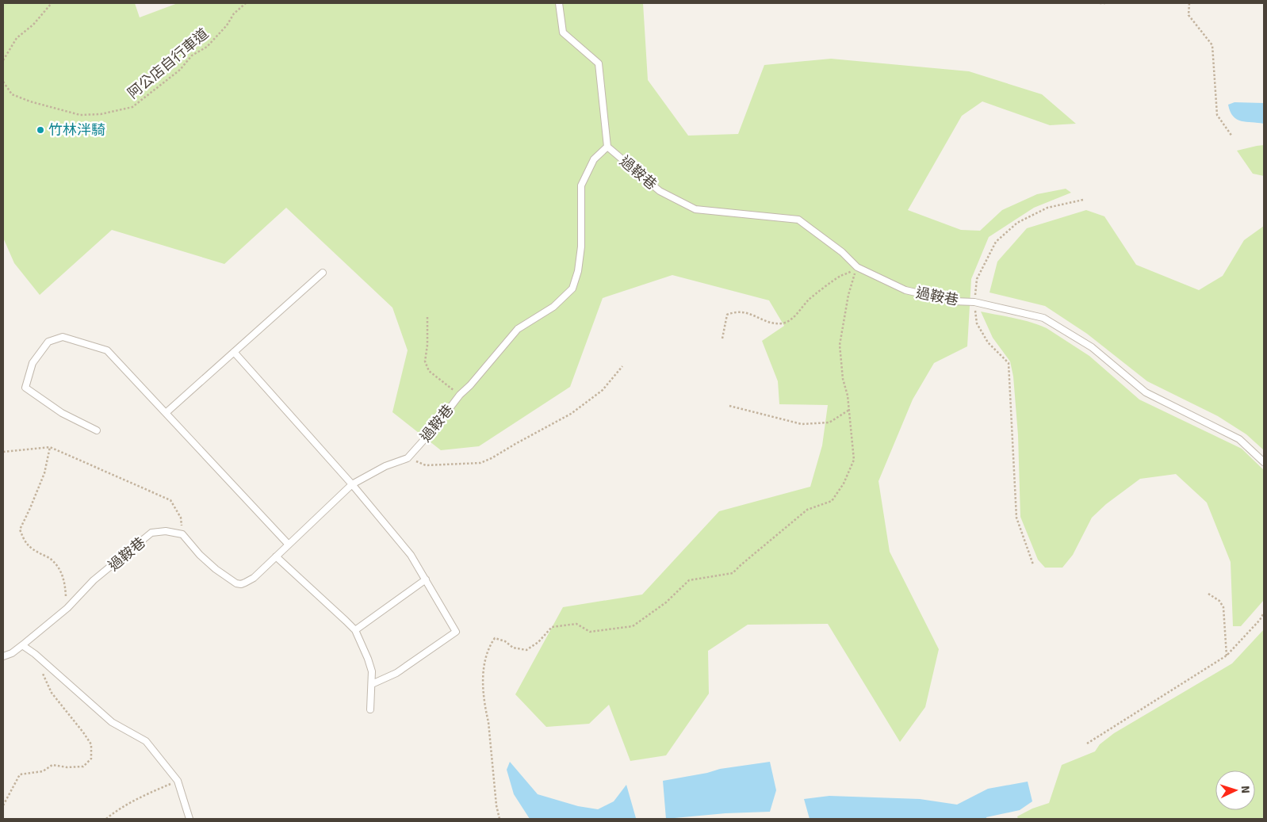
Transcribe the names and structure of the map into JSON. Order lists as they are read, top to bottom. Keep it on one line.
{"streets":{"lane":["過鞍巷"],"path":["阿公店自行車道"]},"places":["竹林泮騎"],"north":"right"}
